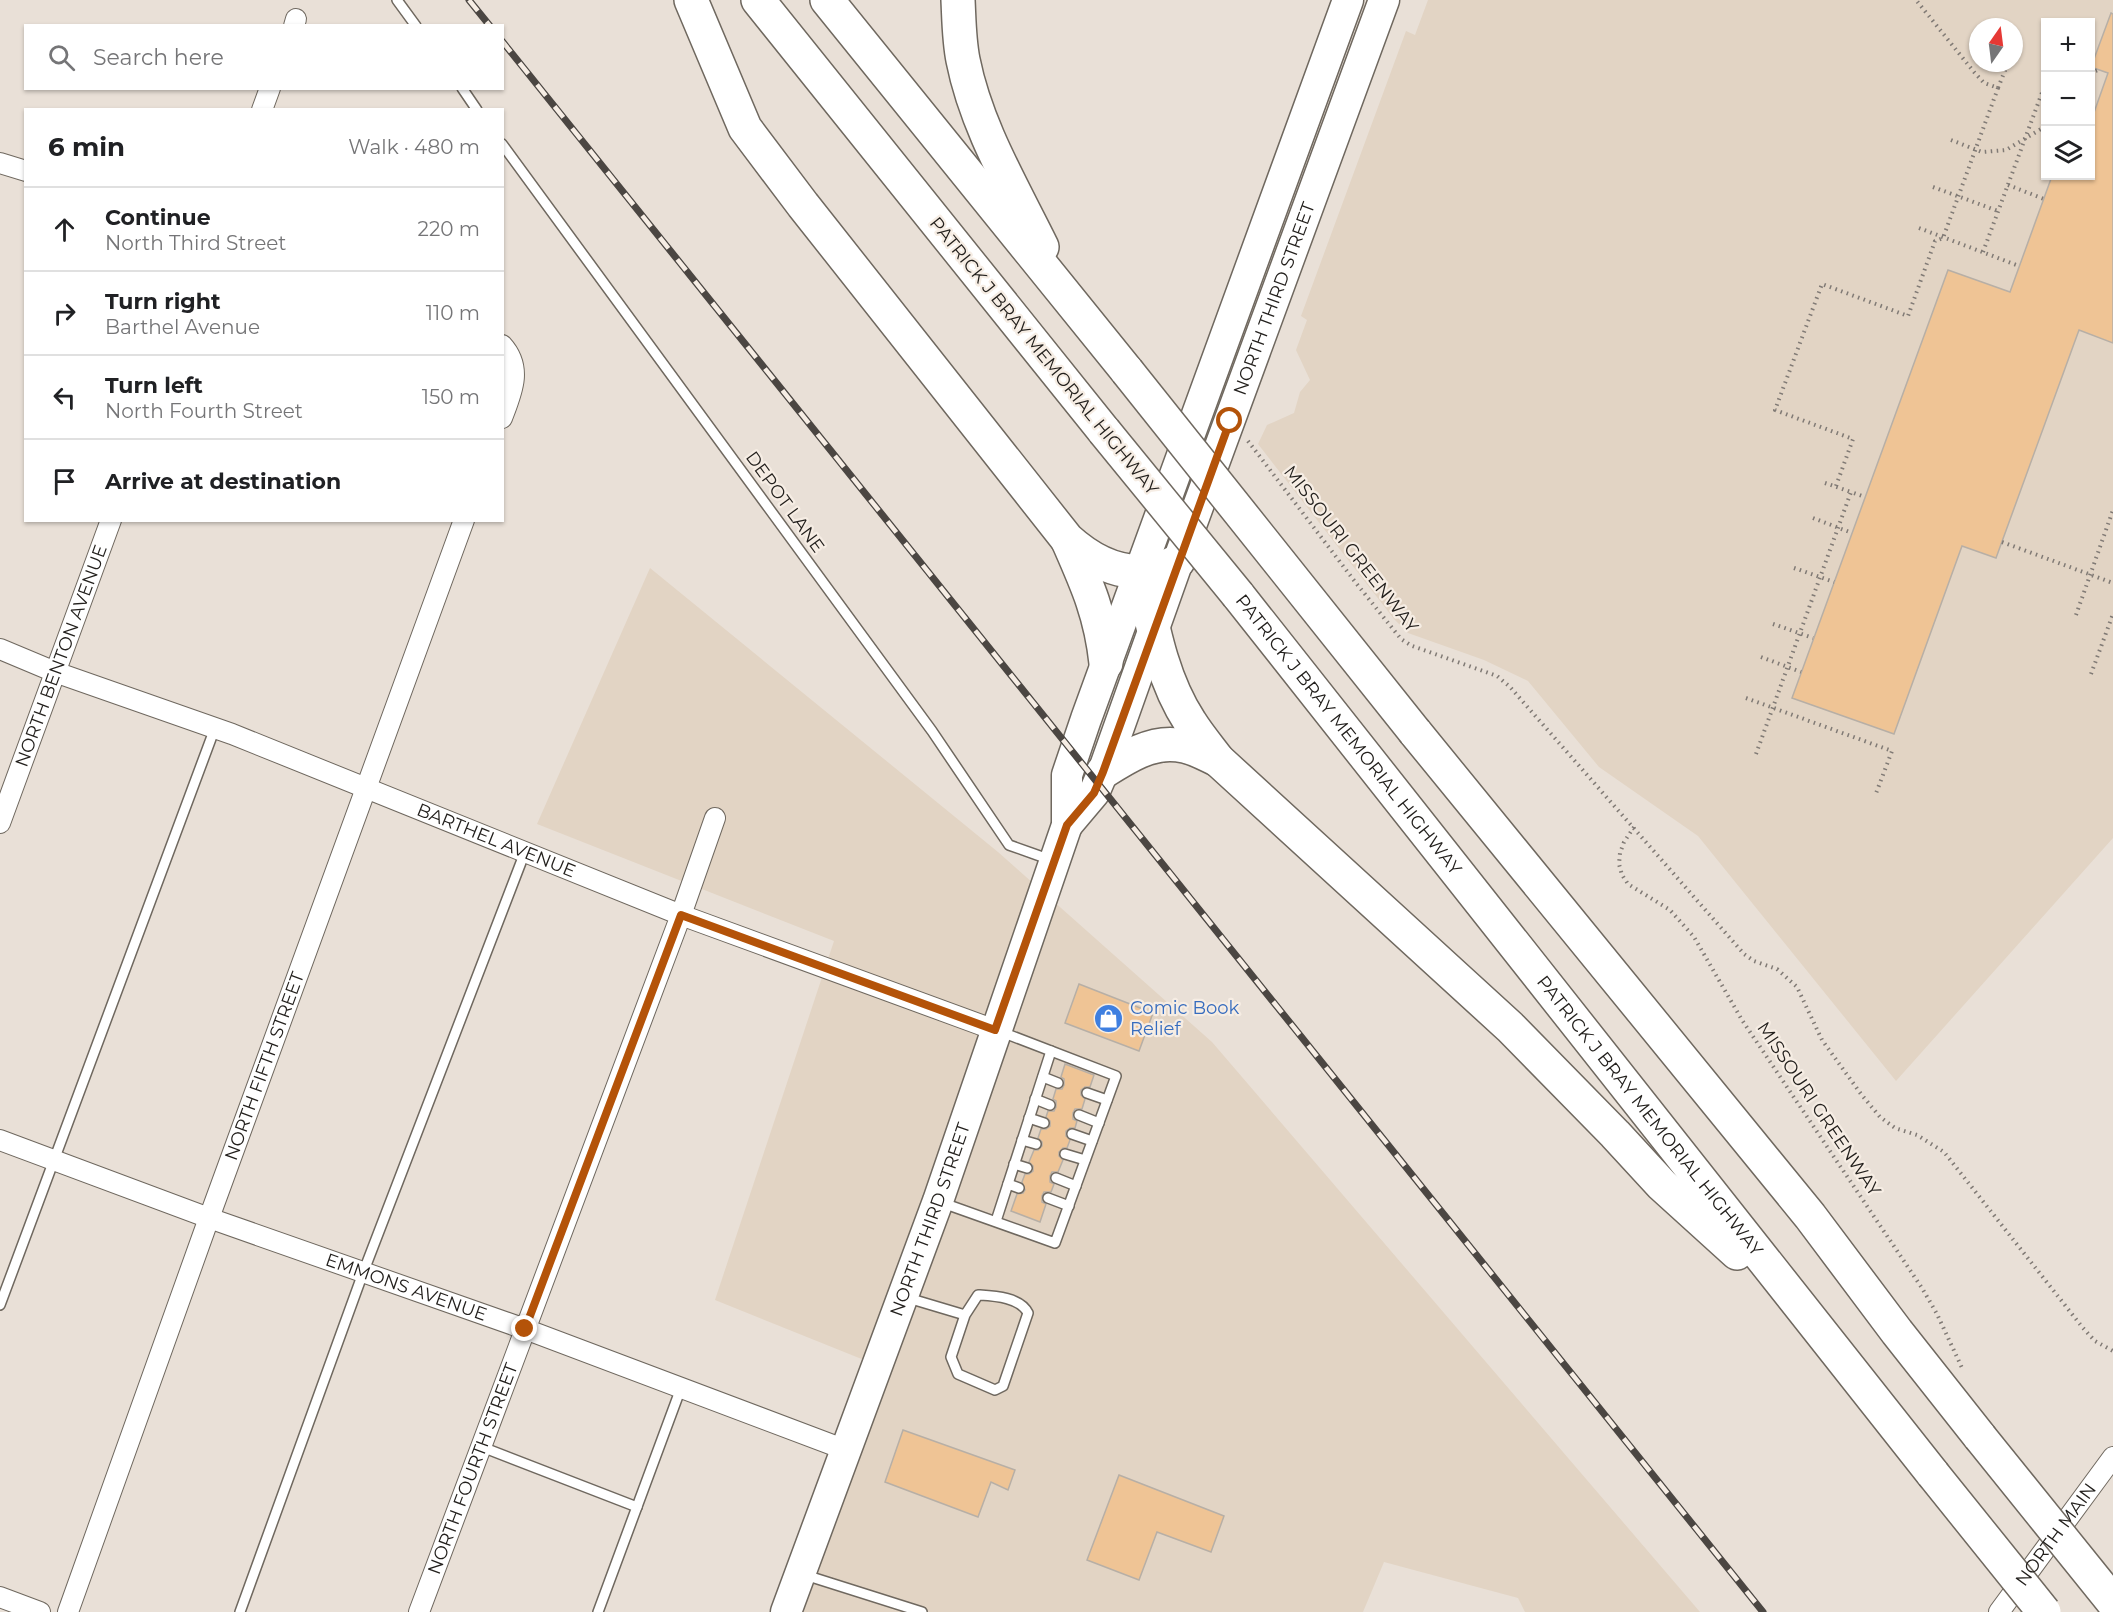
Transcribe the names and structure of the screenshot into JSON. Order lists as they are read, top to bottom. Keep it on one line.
{"streets":{"highway":["PATRICK J BRAY MEMORIAL HIGHWAY"],"main road":["NORTH THIRD STREET"],"street":["NORTH BENTON AVENUE","BARTHEL AVENUE","NORTH FIFTH STREET","EMMONS AVENUE","NORTH FOURTH STREET","NORTH MAIN"],"lane":["DEPOT LANE"],"path":["MISSOURI GREENWAY"]},"crossings":[["NORTH THIRD STREET","DEPOT LANE"],["NORTH THIRD STREET","BARTHEL AVENUE"],["NORTH THIRD STREET","EMMONS AVENUE"],["NORTH BENTON AVENUE","BARTHEL AVENUE"],["BARTHEL AVENUE","NORTH FIFTH STREET"],["BARTHEL AVENUE","NORTH FOURTH STREET"],["NORTH FIFTH STREET","EMMONS AVENUE"],["EMMONS AVENUE","NORTH FOURTH STREET"]],"places":{"shop":["Comic Book Relief"]},"north":"top","page":{"map_buttons":["+","−"],"search":"Search here","heading":["6 min","Walk · 480 m"],"list":[["Continue","North Third Street","220 m"],["Turn right","Barthel Avenue","110 m"],["Turn left","North Fourth Street","150 m"],"Arrive at destination"]}}
